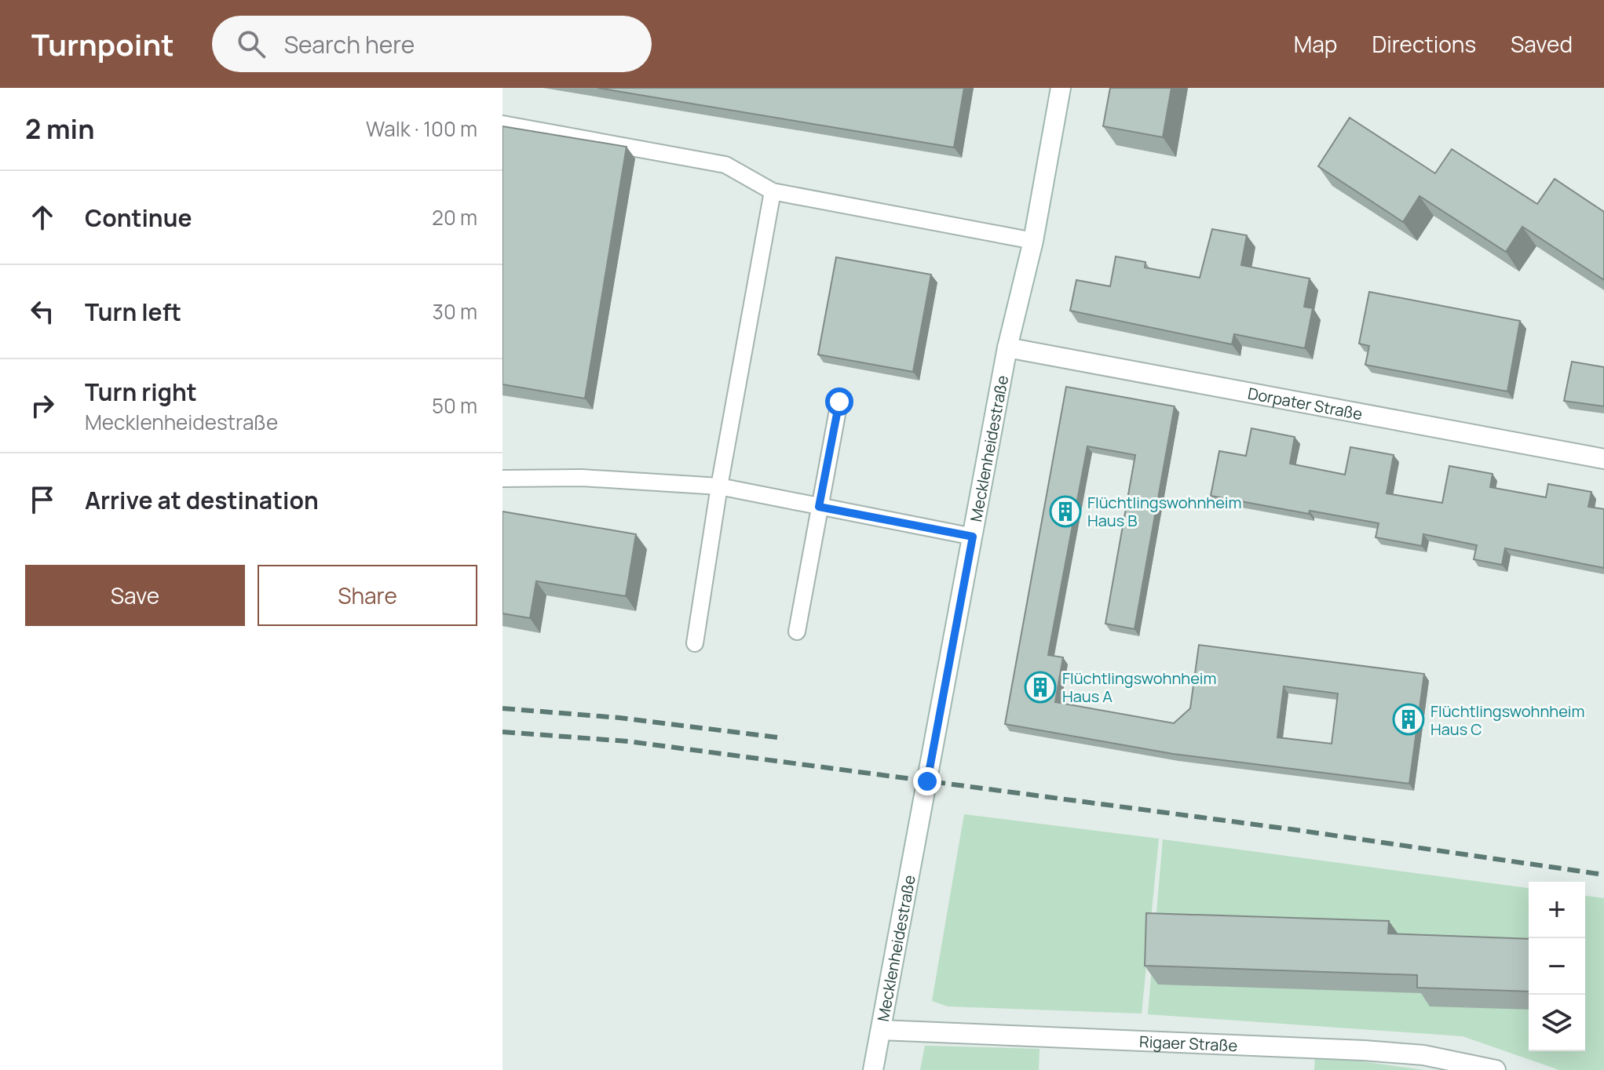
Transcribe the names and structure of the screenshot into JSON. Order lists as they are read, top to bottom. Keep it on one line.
{"streets":{"street":["Dorpater Straße","Mecklenheidestraße","Rigaer Straße"]},"crossings":[["Dorpater Straße","Mecklenheidestraße"],["Mecklenheidestraße","Rigaer Straße"]],"places":{"building":["Flüchtlingswohnheim Haus B","Flüchtlingswohnheim Haus A","Flüchtlingswohnheim Haus C"]},"page":{"header":"Turnpoint","search":"Search here","nav":["Map","Directions","Saved"],"heading":["2 min","Walk · 100 m"],"list":[["Continue","20 m"],["Turn left","30 m"],["Turn right","Mecklenheidestraße","50 m"],"Arrive at destination"],"buttons":["Save","Share"],"map_buttons":["+","−"]}}
